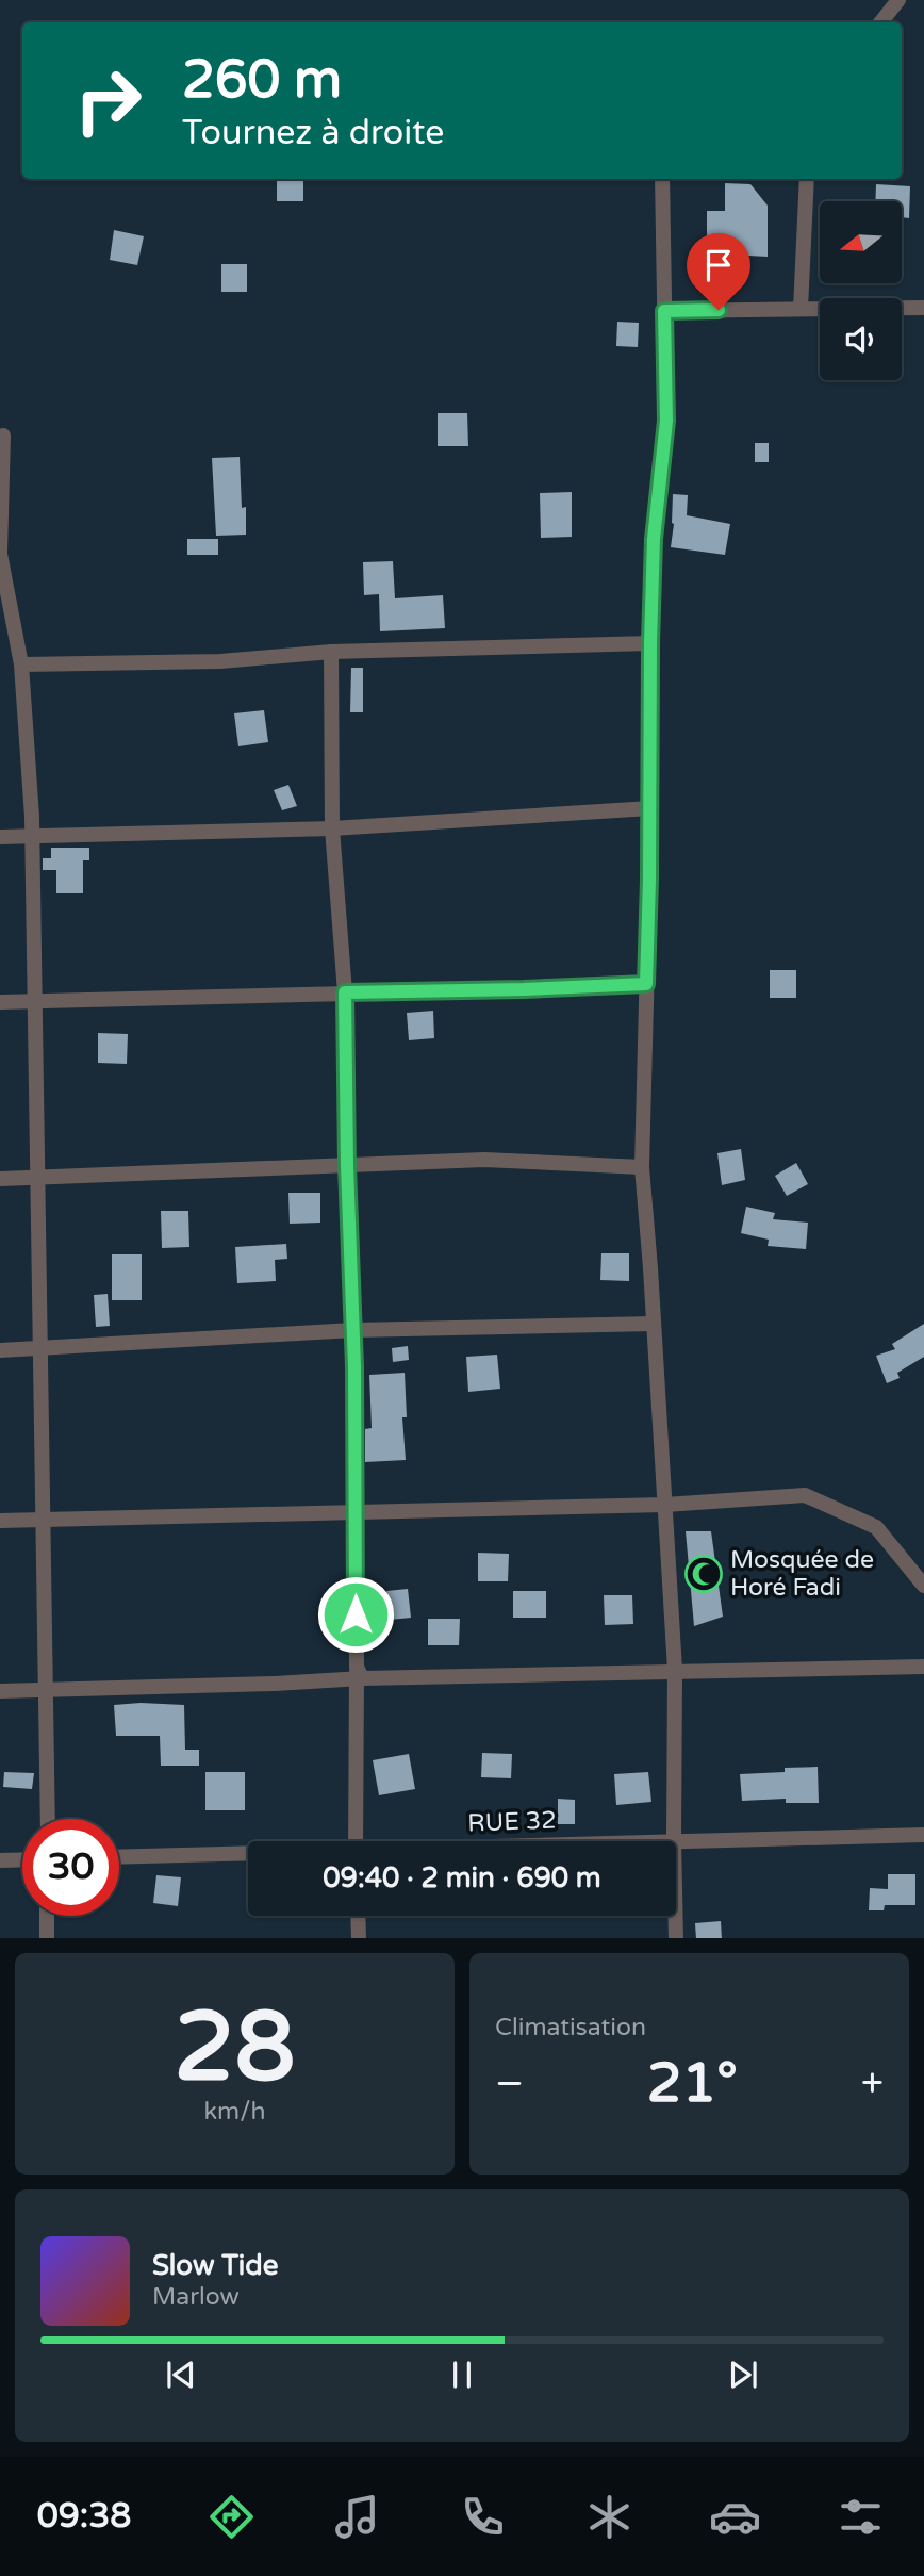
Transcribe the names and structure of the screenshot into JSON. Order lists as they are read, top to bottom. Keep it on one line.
{"streets":{"street":["RUE 32"]},"places":{"mosque":["Mosquée de Horé Fadi"]},"north":"left","page":{"turn":["260 m","Tournez à droite"],"limit":"30","trip":"09:40 · 2 min · 690 m","tile":[["28","km/h"],"Climatisation"],"heat":["−","21°","+"],"song":["Slow Tide","Marlow"],"tabs":"09:38"}}
